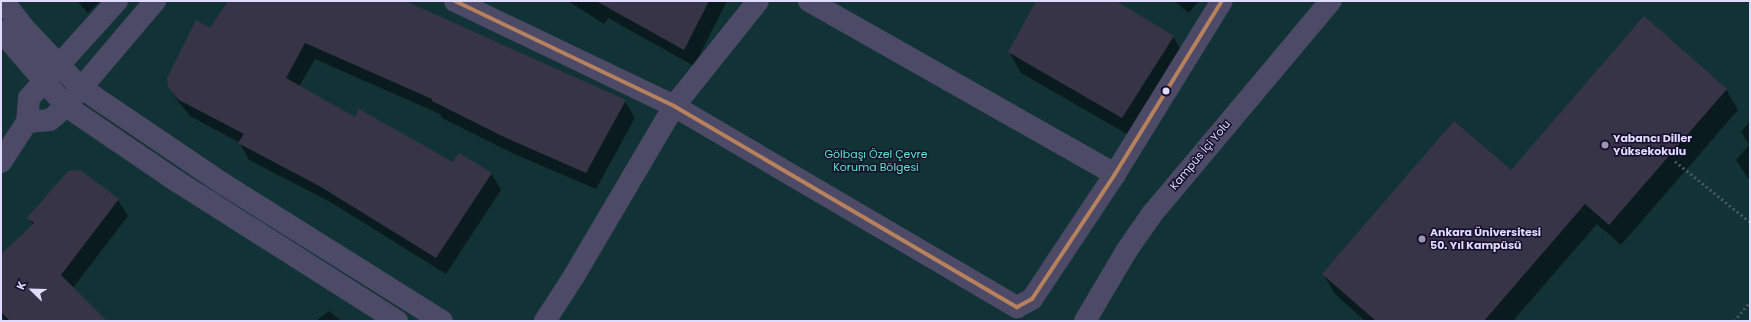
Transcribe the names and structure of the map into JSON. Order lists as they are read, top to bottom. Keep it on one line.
{"streets":{"street":["Kampüs İçi Yolu"]},"parks":["Gölbaşı Özel Çevre Koruma Bölgesi"],"places":["Yabancı Diller Yüksekokulu","Ankara Üniversitesi 50. Yıl Kampüsü"],"north":"top left"}
